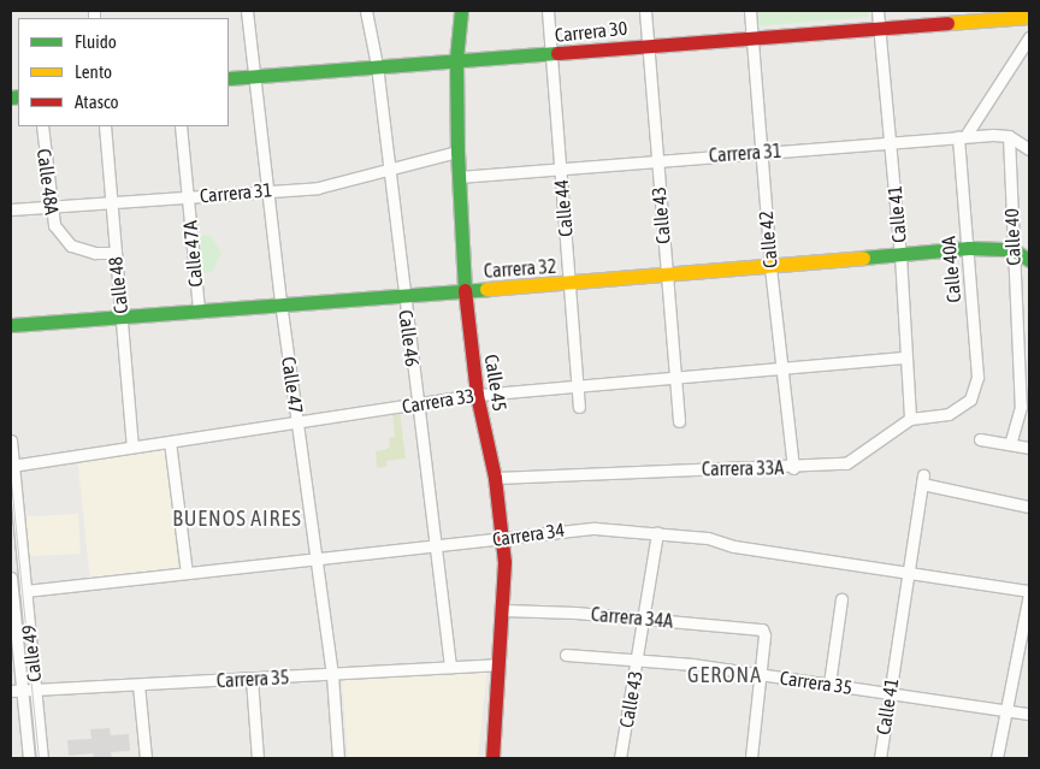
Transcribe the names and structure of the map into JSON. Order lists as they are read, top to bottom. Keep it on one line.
{"streets":{"street":["Carrera 30","Carrera 31","Calle 48A","Calle 44","Calle 41","Calle 43","Calle 40","Calle 42","Calle 47A","Carrera 32","Calle 40A","Calle 48","Calle 46","Calle 45","Calle 47","Carrera 33","Carrera 33A","Carrera 34","Carrera 34A","Calle 49","Carrera 35"]},"crossings":[["Carrera 30","Calle 44"],["Carrera 30","Calle 41"],["Carrera 30","Calle 43"],["Carrera 30","Calle 42"],["Carrera 30","Calle 46"],["Carrera 30","Calle 45"],["Carrera 30","Calle 47"],["Carrera 31","Calle 48A"],["Carrera 31","Calle 44"],["Carrera 31","Calle 41"],["Carrera 31","Calle 43"],["Carrera 31","Calle 40"],["Carrera 31","Calle 42"],["Carrera 31","Calle 47A"],["Carrera 31","Calle 40A"],["Carrera 31","Calle 48"],["Carrera 31","Calle 46"],["Carrera 31","Calle 45"],["Carrera 31","Calle 47"],["Calle 48A","Calle 48"],["Calle 44","Carrera 32"],["Calle 44","Carrera 33"],["Calle 41","Carrera 32"],["Calle 41","Carrera 33"],["Calle 41","Carrera 33A"],["Calle 41","Carrera 34"],["Calle 41","Carrera 35"],["Calle 43","Carrera 32"],["Calle 43","Carrera 33"],["Calle 43","Carrera 34"],["Calle 43","Carrera 34A"],["Calle 43","Carrera 35"],["Calle 40","Carrera 32"],["Calle 42","Carrera 32"],["Calle 42","Carrera 33"],["Calle 42","Carrera 33A"],["Calle 47A","Carrera 32"],["Carrera 32","Calle 40A"],["Carrera 32","Calle 48"],["Carrera 32","Calle 46"],["Carrera 32","Calle 45"],["Carrera 32","Calle 47"],["Calle 40A","Carrera 33A"],["Calle 48","Carrera 33"],["Calle 46","Carrera 33"],["Calle 46","Carrera 34"],["Calle 46","Carrera 35"],["Calle 45","Carrera 33"],["Calle 45","Carrera 33A"],["Calle 45","Carrera 34"],["Calle 45","Carrera 34A"],["Calle 45","Carrera 35"],["Calle 47","Carrera 33"],["Calle 47","Carrera 34"],["Calle 47","Carrera 35"],["Carrera 33","Calle 49"],["Carrera 34","Calle 49"],["Carrera 34A","Carrera 35"],["Calle 49","Carrera 35"]],"districts":["BUENOS AIRES","GERONA"],"legend":["Fluido","Lento","Atasco"]}
